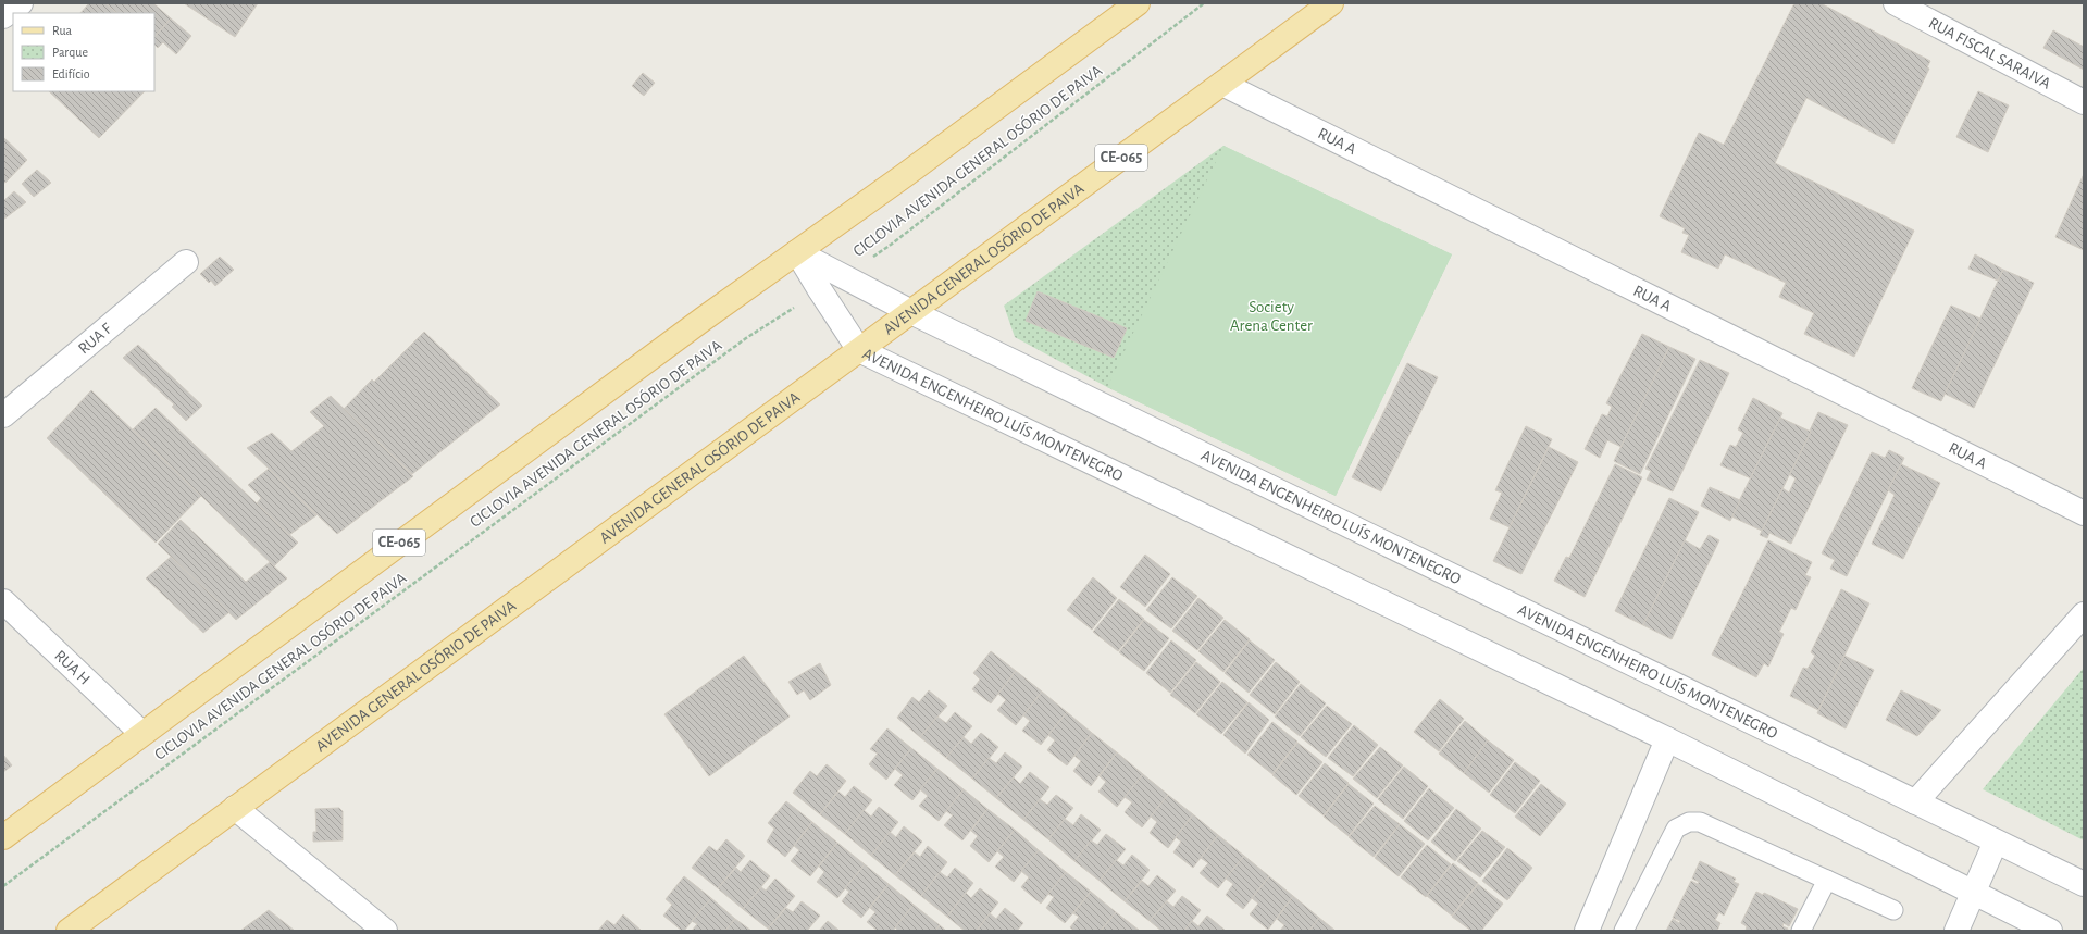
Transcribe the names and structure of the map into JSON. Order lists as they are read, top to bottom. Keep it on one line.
{"streets":{"main road":["CE-065","AVENIDA GENERAL OSÓRIO DE PAIVA"],"street":["RUA FISCAL SARAIVA","RUA A","RUA F","AVENIDA ENGENHEIRO LUÍS MONTENEGRO","RUA H"],"path":["CICLOVIA AVENIDA GENERAL OSÓRIO DE PAIVA"]},"crossings":[["RUA A","AVENIDA GENERAL OSÓRIO DE PAIVA"],["CE-065","AVENIDA ENGENHEIRO LUÍS MONTENEGRO"],["CE-065","RUA H"],["CICLOVIA AVENIDA GENERAL OSÓRIO DE PAIVA","AVENIDA ENGENHEIRO LUÍS MONTENEGRO"],["AVENIDA GENERAL OSÓRIO DE PAIVA","AVENIDA ENGENHEIRO LUÍS MONTENEGRO"]],"parks":["Society Arena Center"],"legend":["Rua","Parque","Edifício"]}
